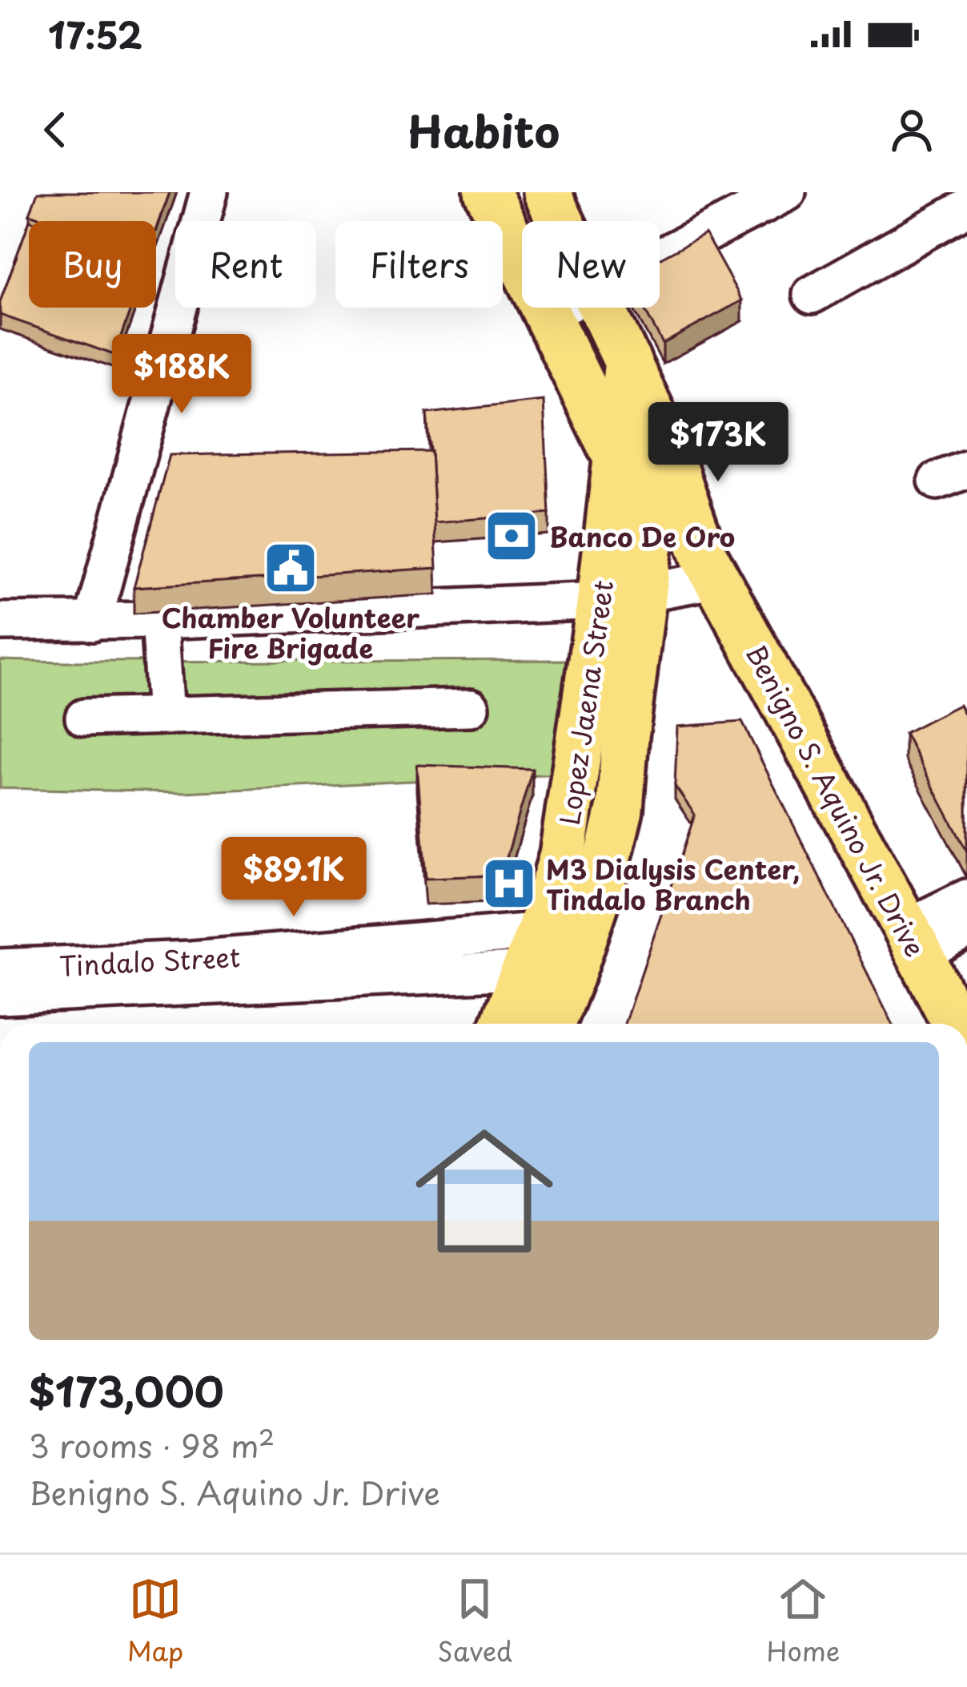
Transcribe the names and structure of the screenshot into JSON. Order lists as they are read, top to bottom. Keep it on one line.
{"streets":{"main road":["Lopez Jaena Street","Benigno S. Aquino Jr. Drive"],"street":["Tindalo Street"]},"crossings":[["Lopez Jaena Street","Benigno S. Aquino Jr. Drive"],["Lopez Jaena Street","Tindalo Street"]],"places":{"bank":["Banco De Oro"],"public building":["Chamber Volunteer Fire Brigade"],"hospital":["M3 Dialysis Center, Tindalo Branch"]},"page":{"status":"17:52","header":"Habito","chip":["Buy","Rent","Filters","New"],"price":["$188K","$173K","$89.1K"],"list":[{"name":"$173,000","note":"3 rooms · 98 m² · Benigno S. Aquino Jr. Drive"}],"tabs":["Map","Saved","Home"]}}
